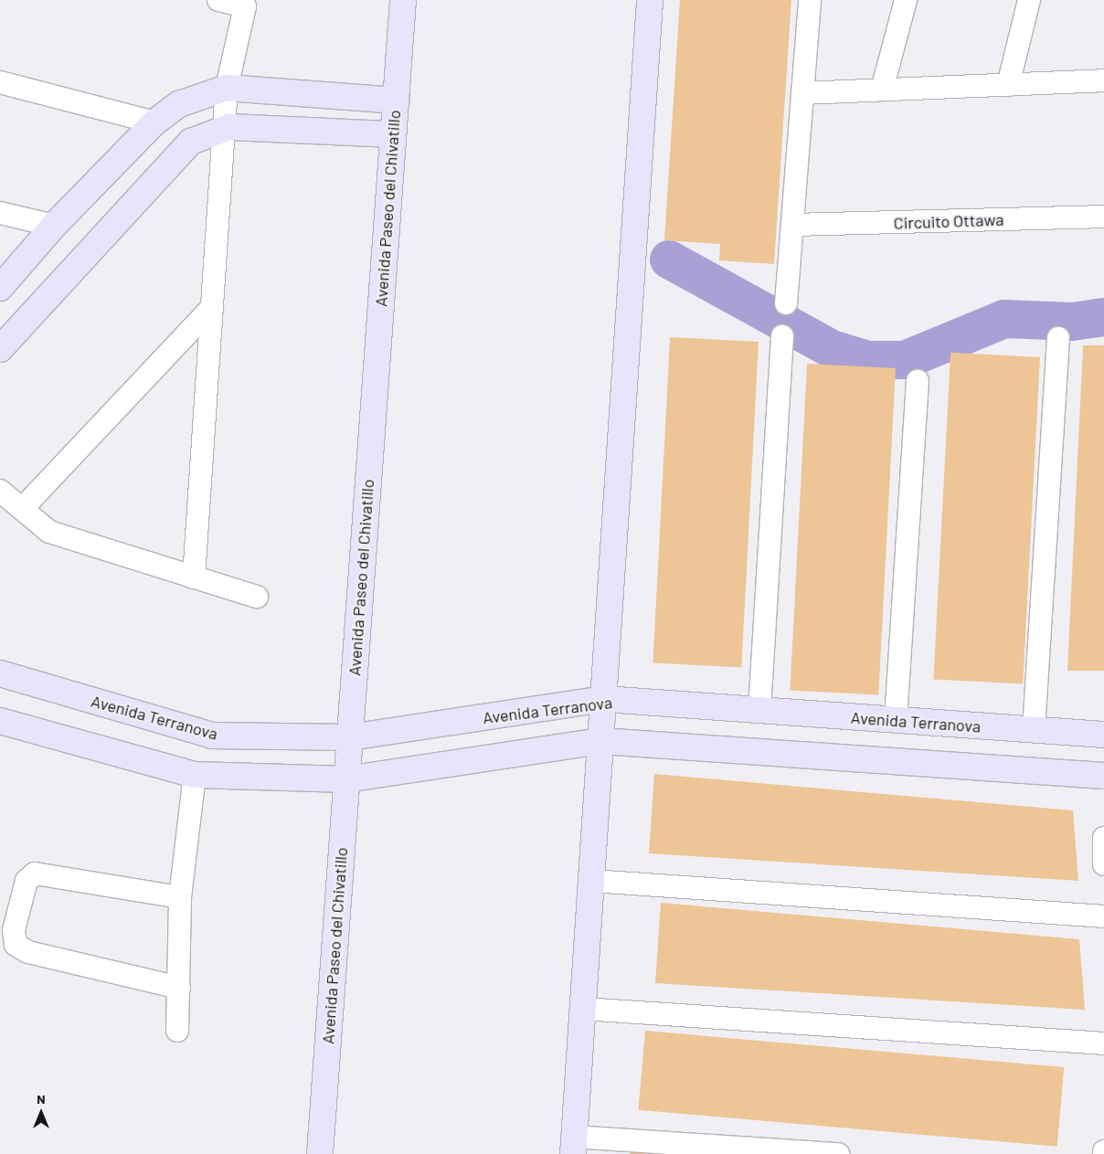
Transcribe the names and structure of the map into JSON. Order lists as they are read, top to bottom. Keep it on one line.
{"streets":{"street":["Avenida Paseo del Chivatillo","Circuito Ottawa","Avenida Terranova"]},"crossings":[["Avenida Paseo del Chivatillo","Avenida Terranova"]],"north":"top"}
